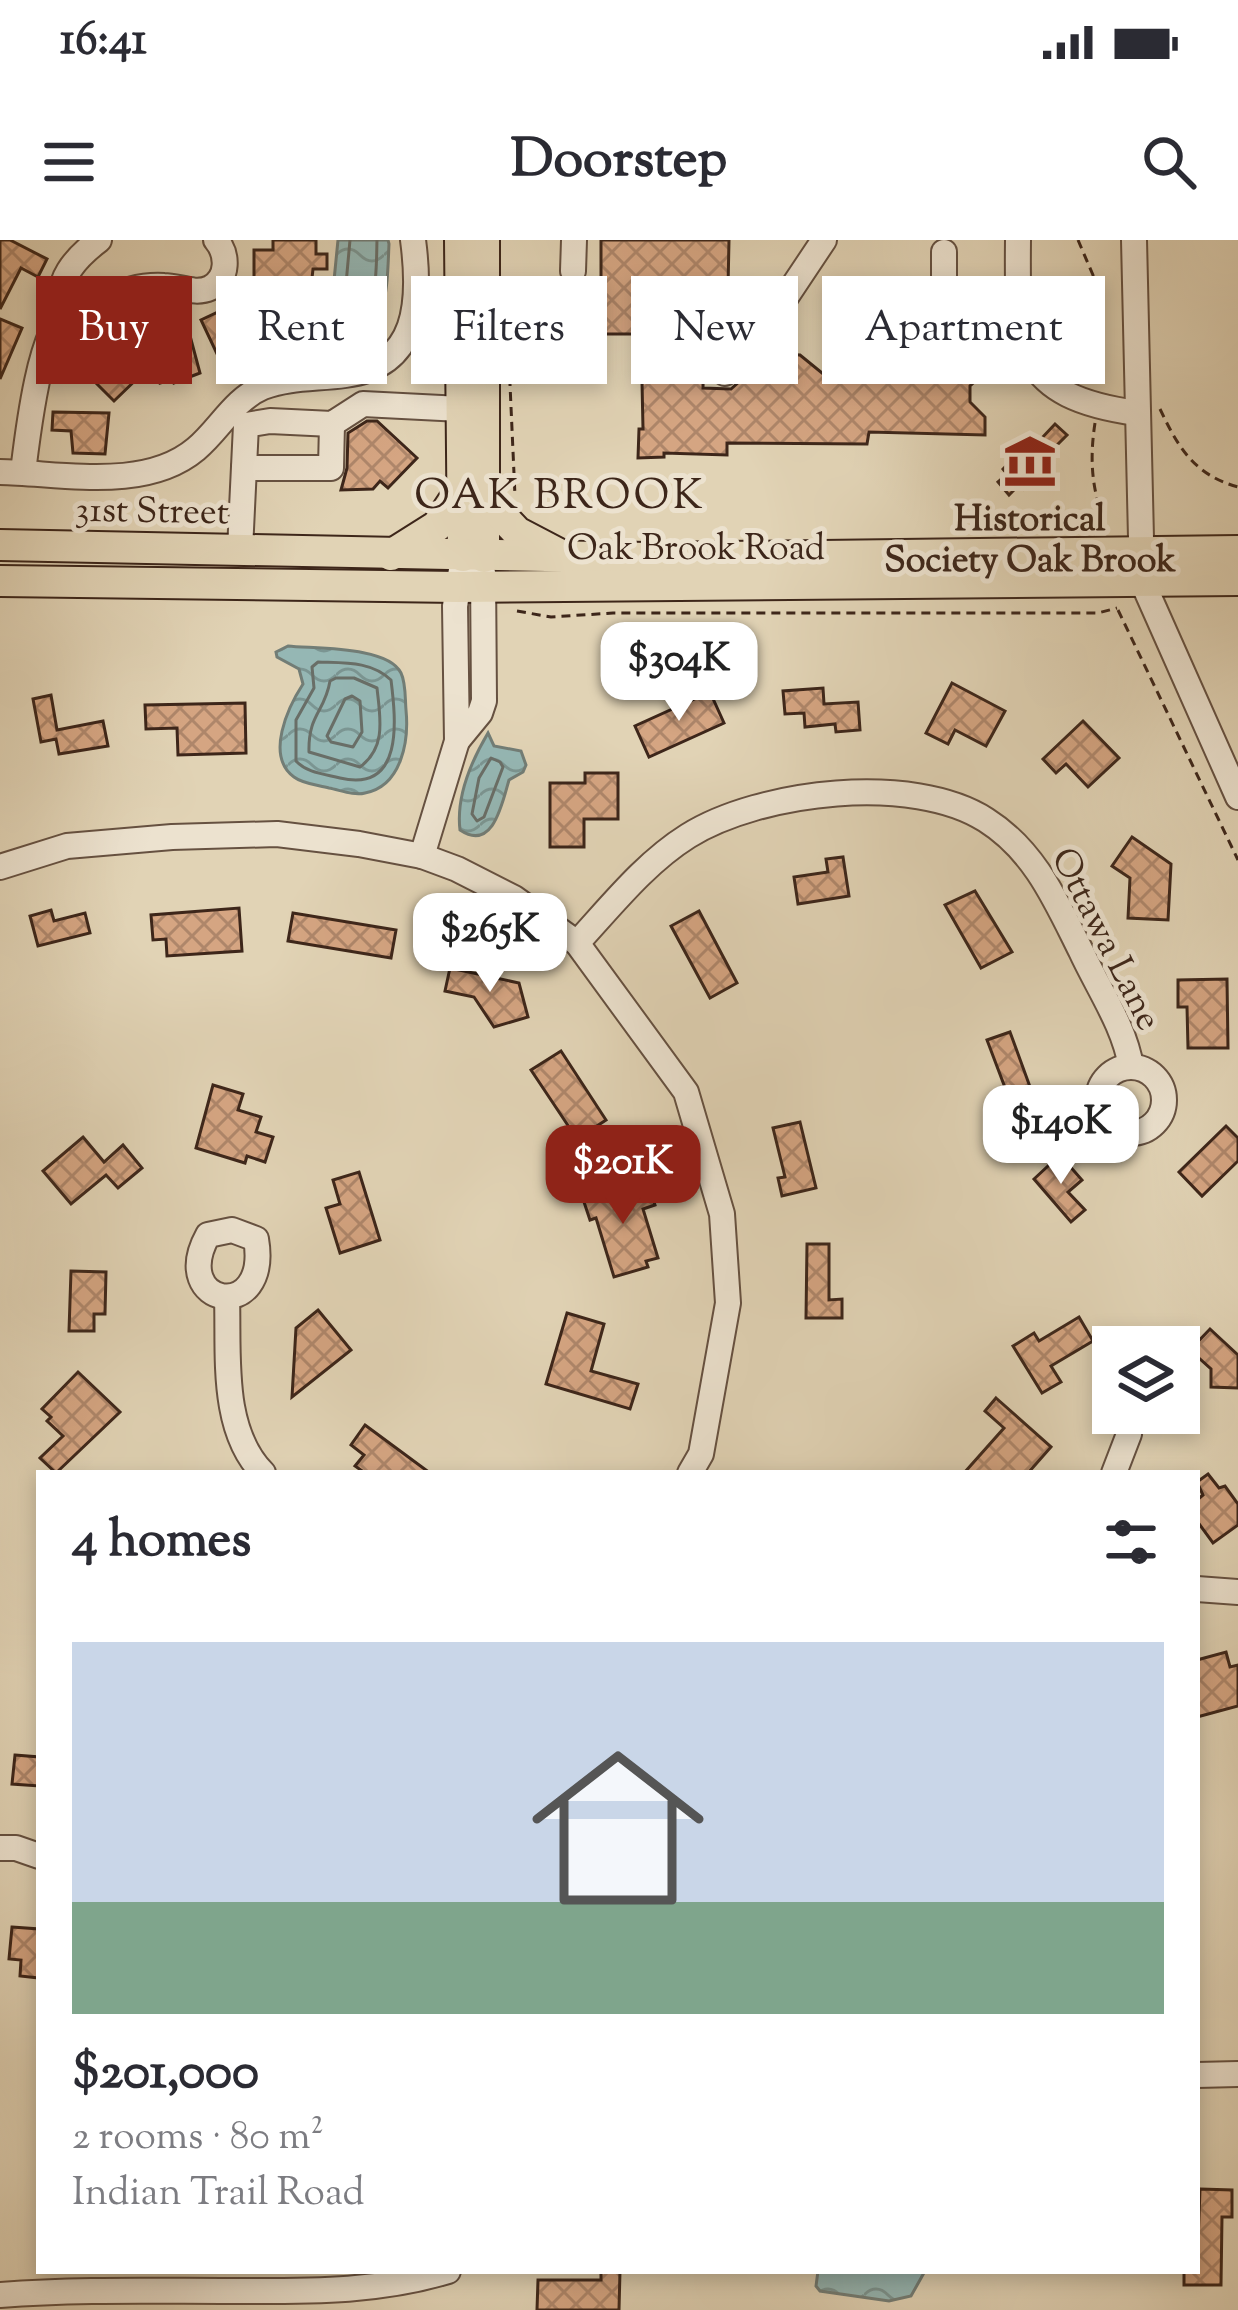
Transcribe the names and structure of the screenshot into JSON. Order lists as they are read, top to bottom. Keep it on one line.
{"streets":{"main road":["31st Street","Oak Brook Road"],"street":["Ottawa Lane"]},"crossings":[["31st Street","Oak Brook Road"]],"districts":["OAK BROOK"],"places":{"museum":["Historical Society Oak Brook"]},"page":{"status":"16:41","header":"Doorstep","chip":["Buy","Rent","Filters","New","Apartment"],"price":["$304K","$265K","$140K","$201K"],"heading":"4 homes","list":[{"name":"$201,000","note":"2 rooms · 80 m² · Indian Trail Road"}]}}
